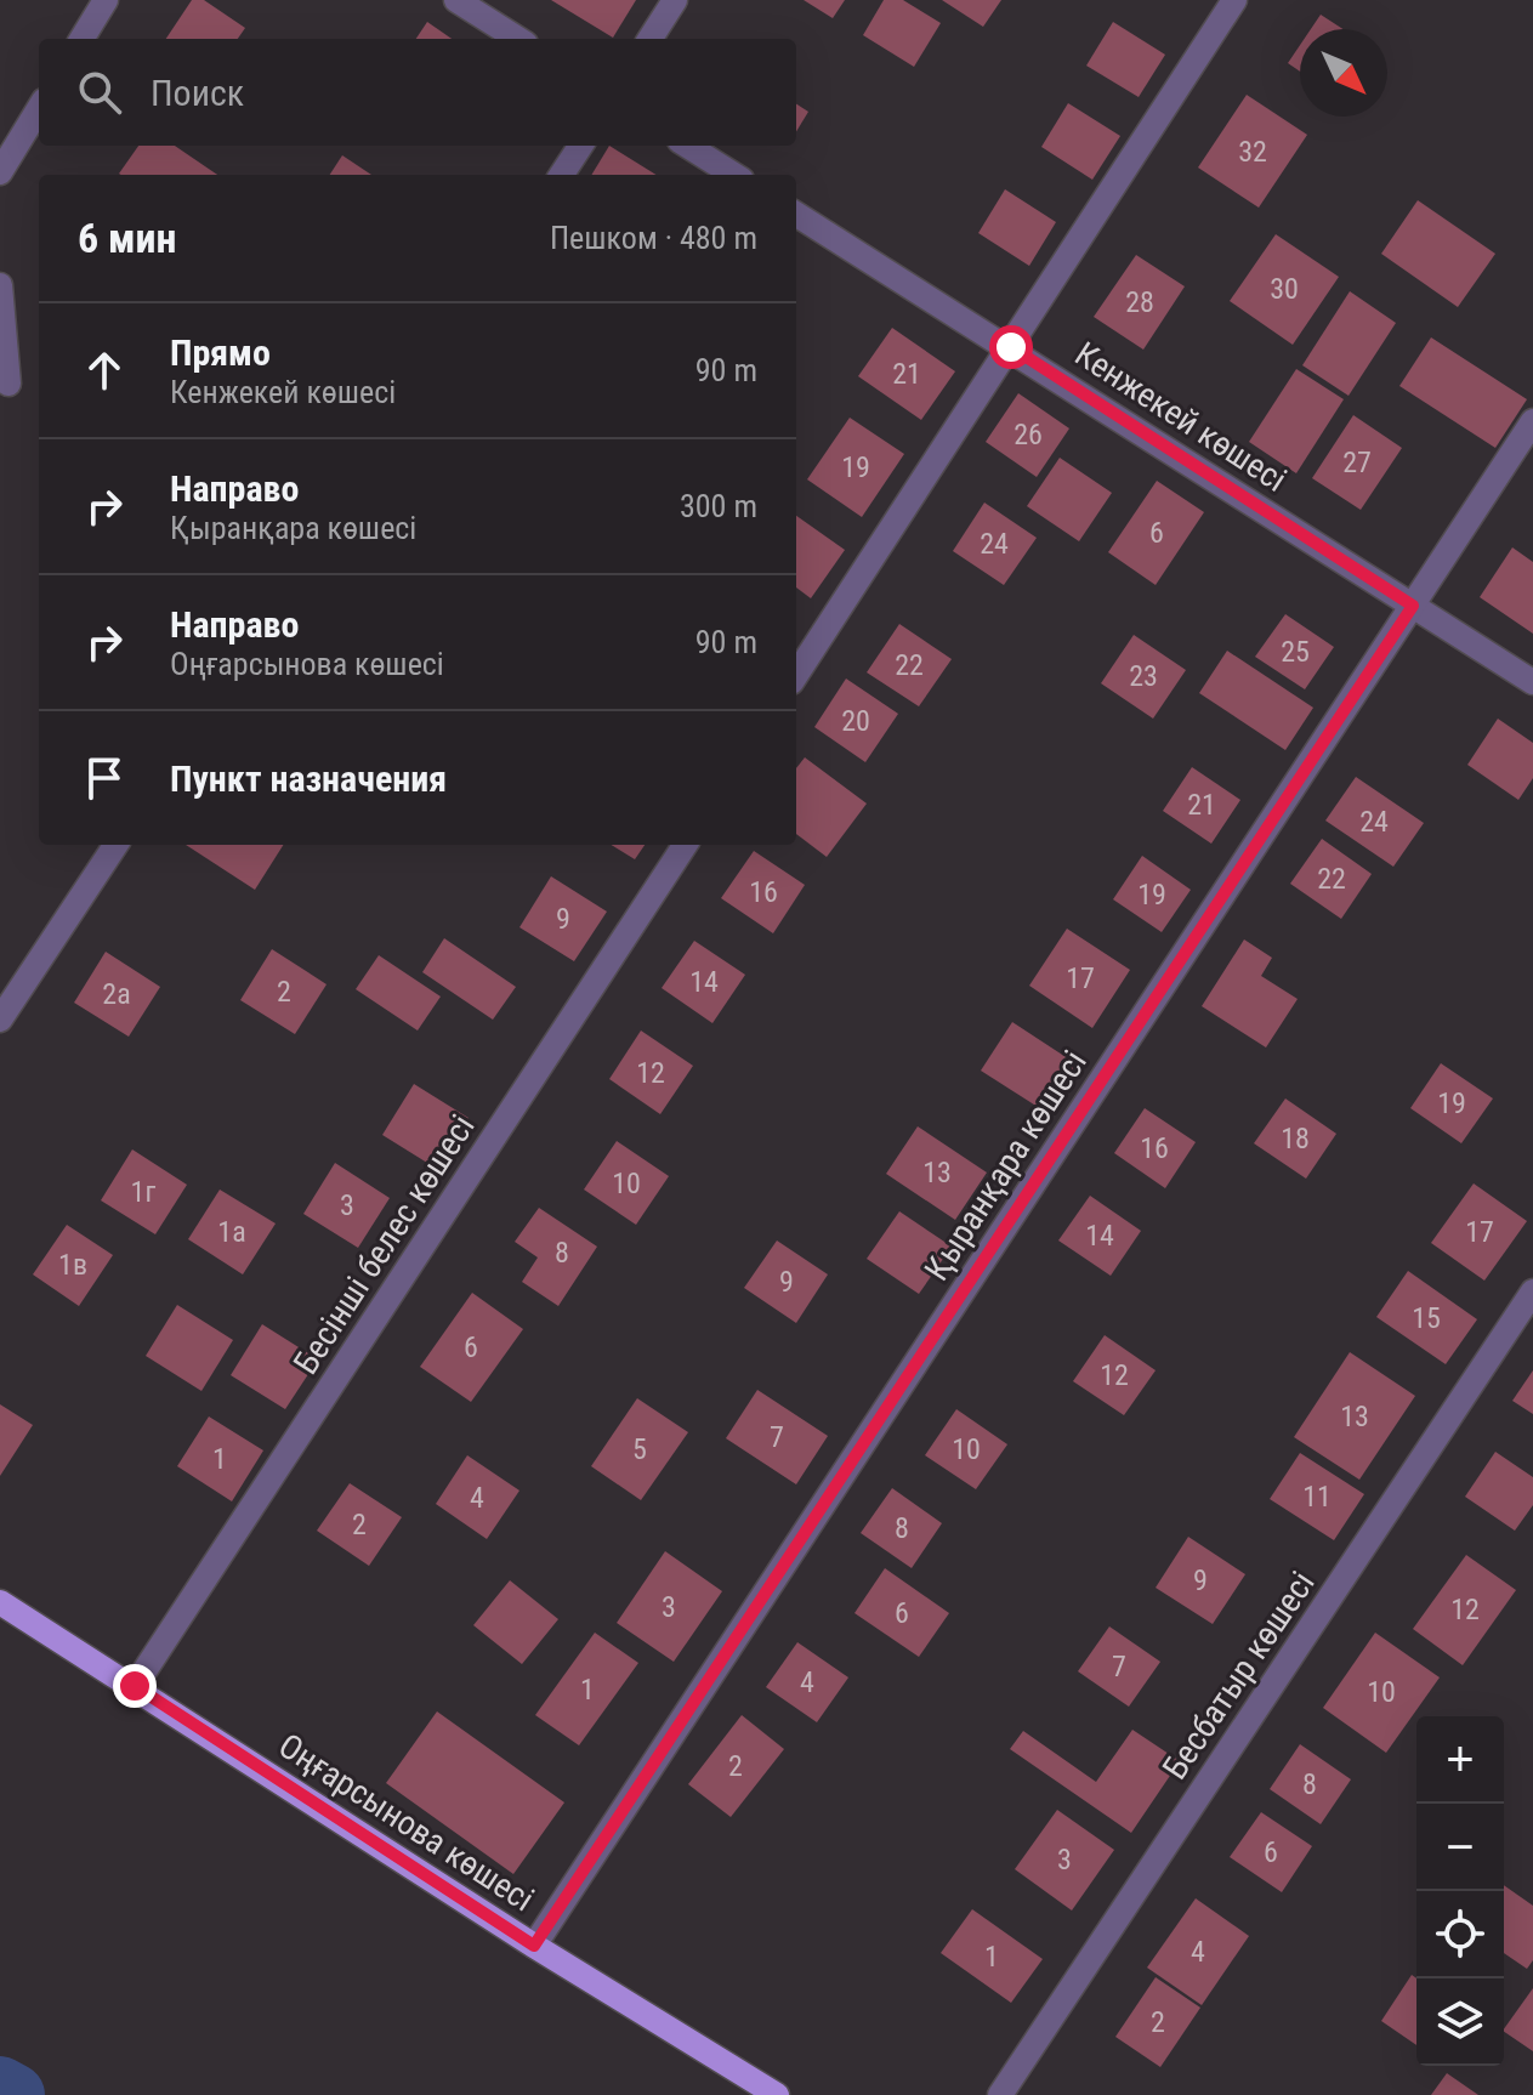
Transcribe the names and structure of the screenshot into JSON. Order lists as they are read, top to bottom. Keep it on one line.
{"streets":{"main road":["Оңғарсынова көшесі"],"street":["Кенжекей көшесі","Қыранқара көшесі","Бесінші белес көшесі","Бесбатыр көшесі"]},"crossings":[["Кенжекей көшесі","Қыранқара көшесі"],["Қыранқара көшесі","Оңғарсынова көшесі"],["Бесінші белес көшесі","Оңғарсынова көшесі"]],"house_numbers":["32","30","28","21","26","27","19","6","24","25","22","23","20","21","24","22","16","19","9","17","14","2","2а","12","19","18","16","13","10","1г","3","1а","17","14","8","1в","9","15","6","12","13","7","5","10","1","11","4","2","8","9","3","12","6","7","4","1","10","2","8","6","3","4","1","2"],"north":"bottom right","page":{"search":"Поиск","heading":["6 мин","Пешком · 480 m"],"list":[["Прямо","Кенжекей көшесі","90 m"],["Направо","Қыранқара көшесі","300 m"],["Направо","Оңғарсынова көшесі","90 m"],"Пункт назначения"],"map_buttons":["+","−"]}}
